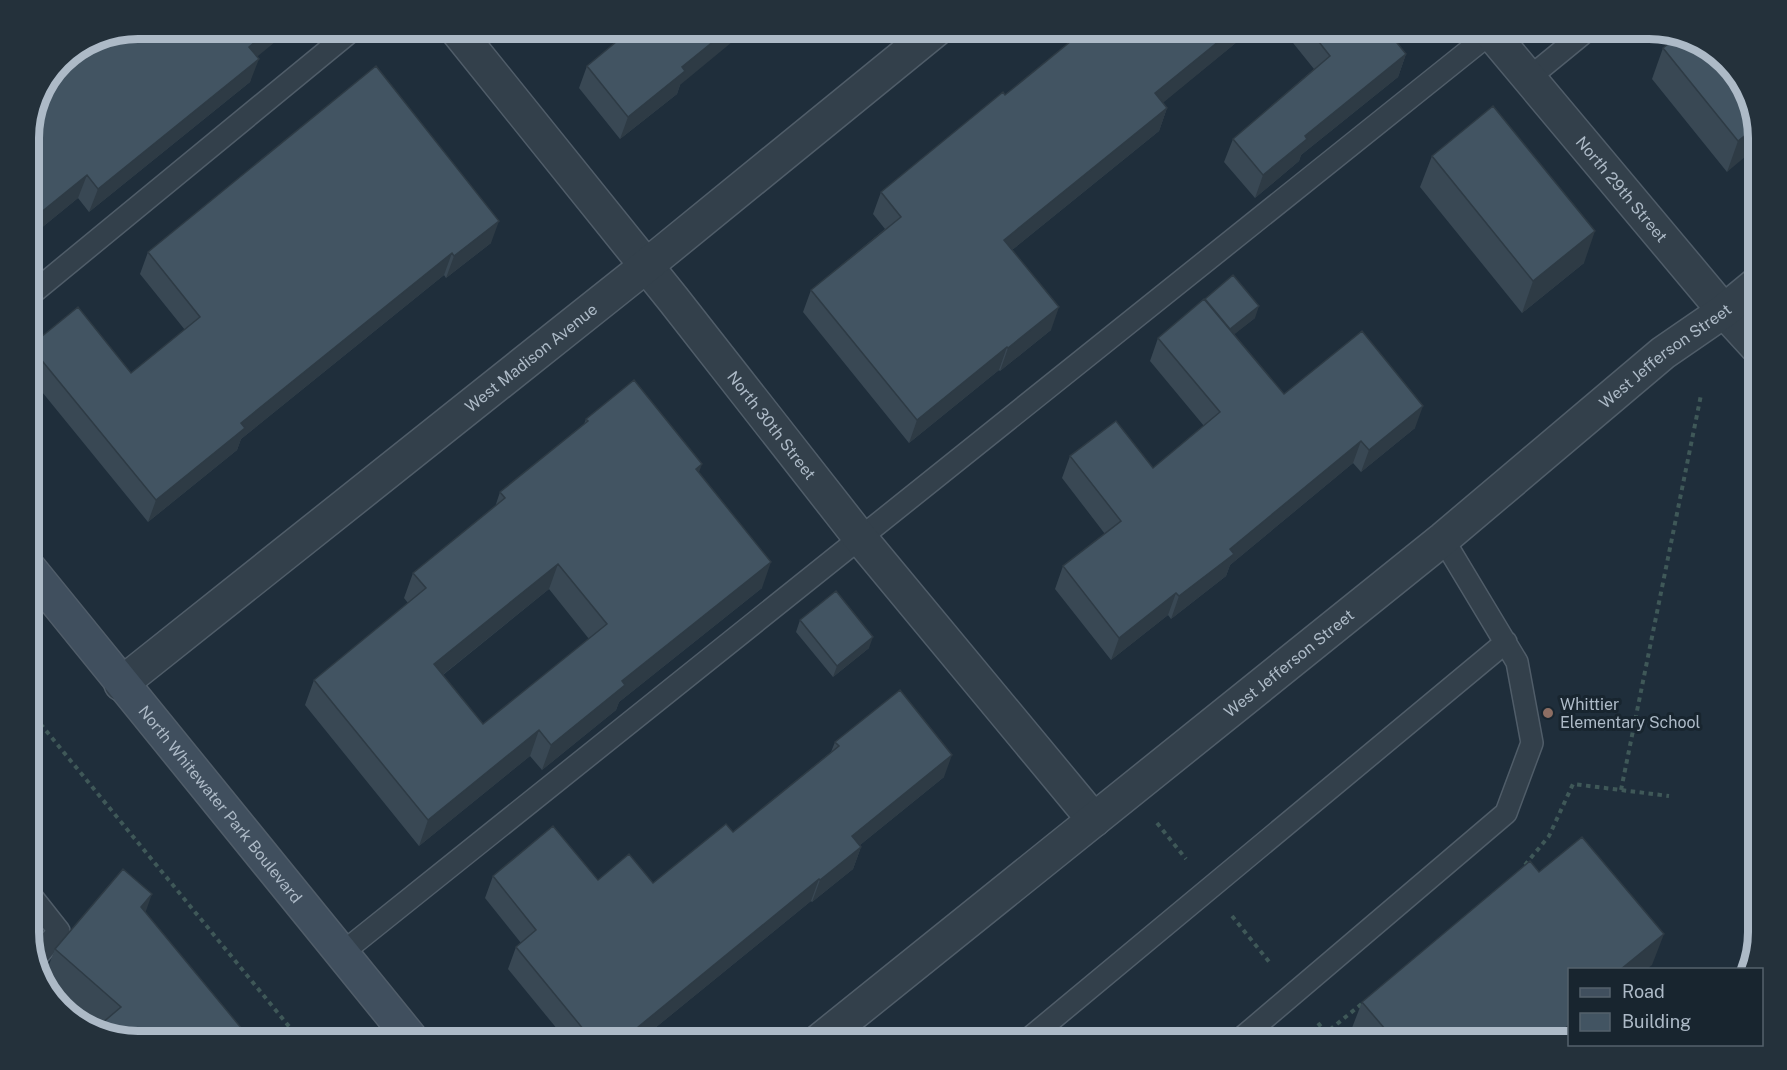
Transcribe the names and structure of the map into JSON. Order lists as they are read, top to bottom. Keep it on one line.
{"streets":{"street":["North 29th Street","West Jefferson Street","West Madison Avenue","North 30th Street","North Whitewater Park Boulevard"]},"crossings":[["North 29th Street","West Jefferson Street"],["West Jefferson Street","North 30th Street"],["West Madison Avenue","North 30th Street"],["West Madison Avenue","North Whitewater Park Boulevard"]],"places":["Whittier Elementary School"],"legend":["Road","Building"]}
